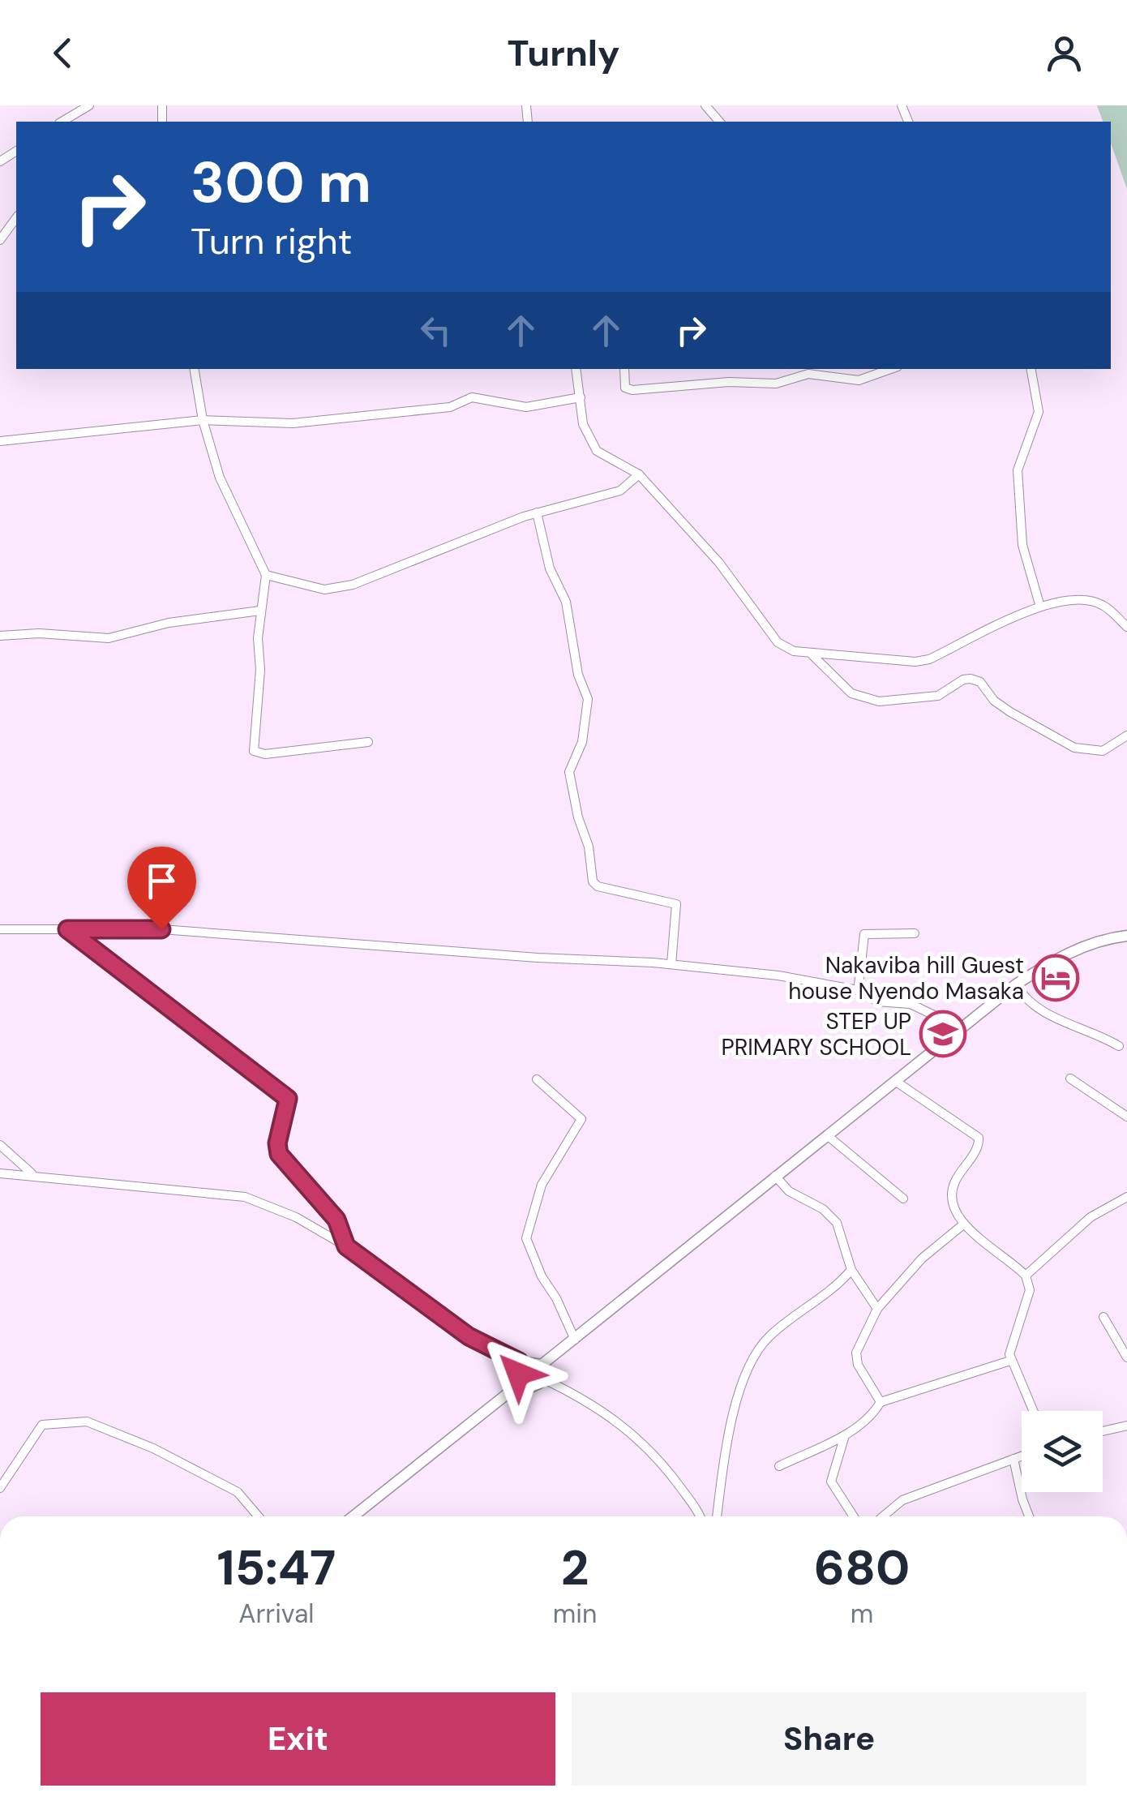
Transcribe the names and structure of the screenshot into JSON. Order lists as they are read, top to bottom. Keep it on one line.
{"places":{"hotel":["Nakaviba hill Guest house Nyendo Masaka"],"school or university":["STEP UP PRIMARY SCHOOL"]},"page":{"header":"Turnly","turn":["300 m","Turn right"],"eta":["15:47","Arrival","2","min","680","m"],"buttons":["Exit","Share"]}}
